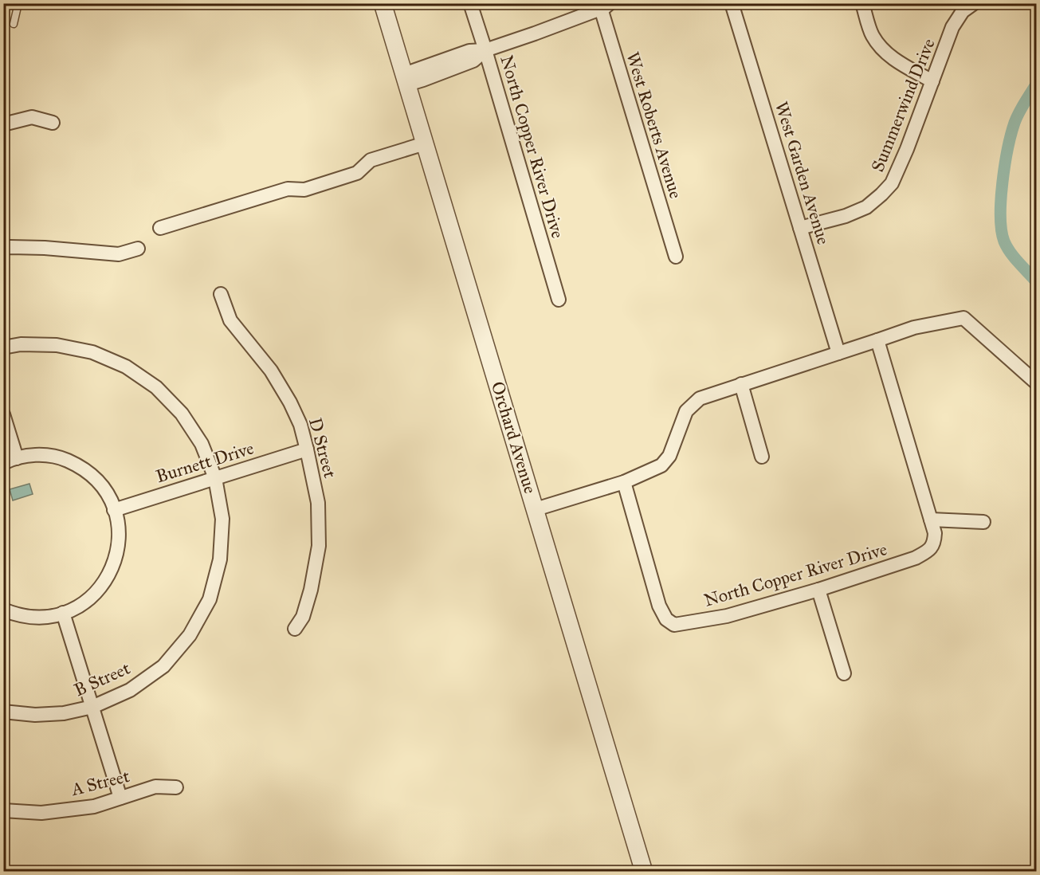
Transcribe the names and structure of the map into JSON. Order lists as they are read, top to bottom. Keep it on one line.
{"streets":{"street":["Summerwind Drive","West Roberts Avenue","North Copper River Drive","West Garden Avenue","Orchard Avenue","D Street","Burnett Drive","B Street","A Street"]},"crossings":[["Summerwind Drive","West Garden Avenue"],["D Street","Burnett Drive"],["Burnett Drive","B Street"]]}
